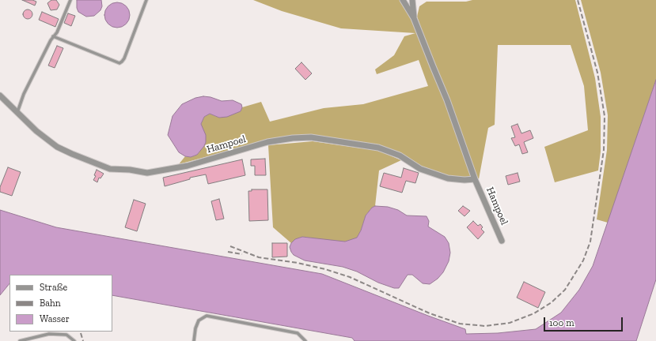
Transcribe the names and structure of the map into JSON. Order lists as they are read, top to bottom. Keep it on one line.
{"streets":{"street":["Hampoel"]},"legend":["Straße","Bahn","Wasser"],"scale_bar":"100 m"}
